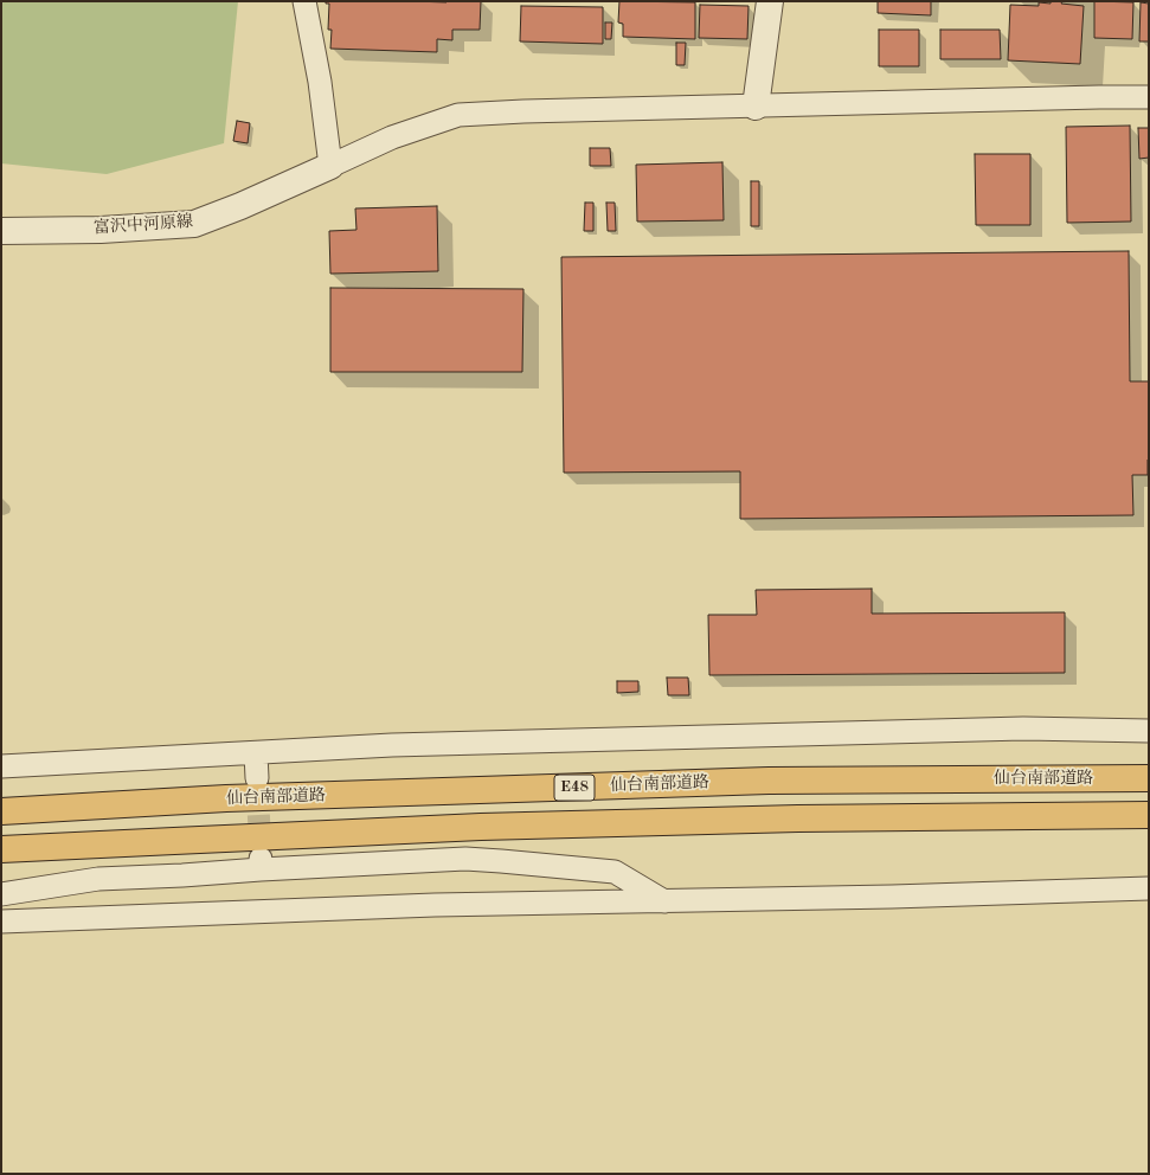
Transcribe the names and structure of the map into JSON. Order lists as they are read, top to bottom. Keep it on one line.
{"streets":{"highway":["仙台南部道路","E48"],"street":["富沢中河原線"]}}
